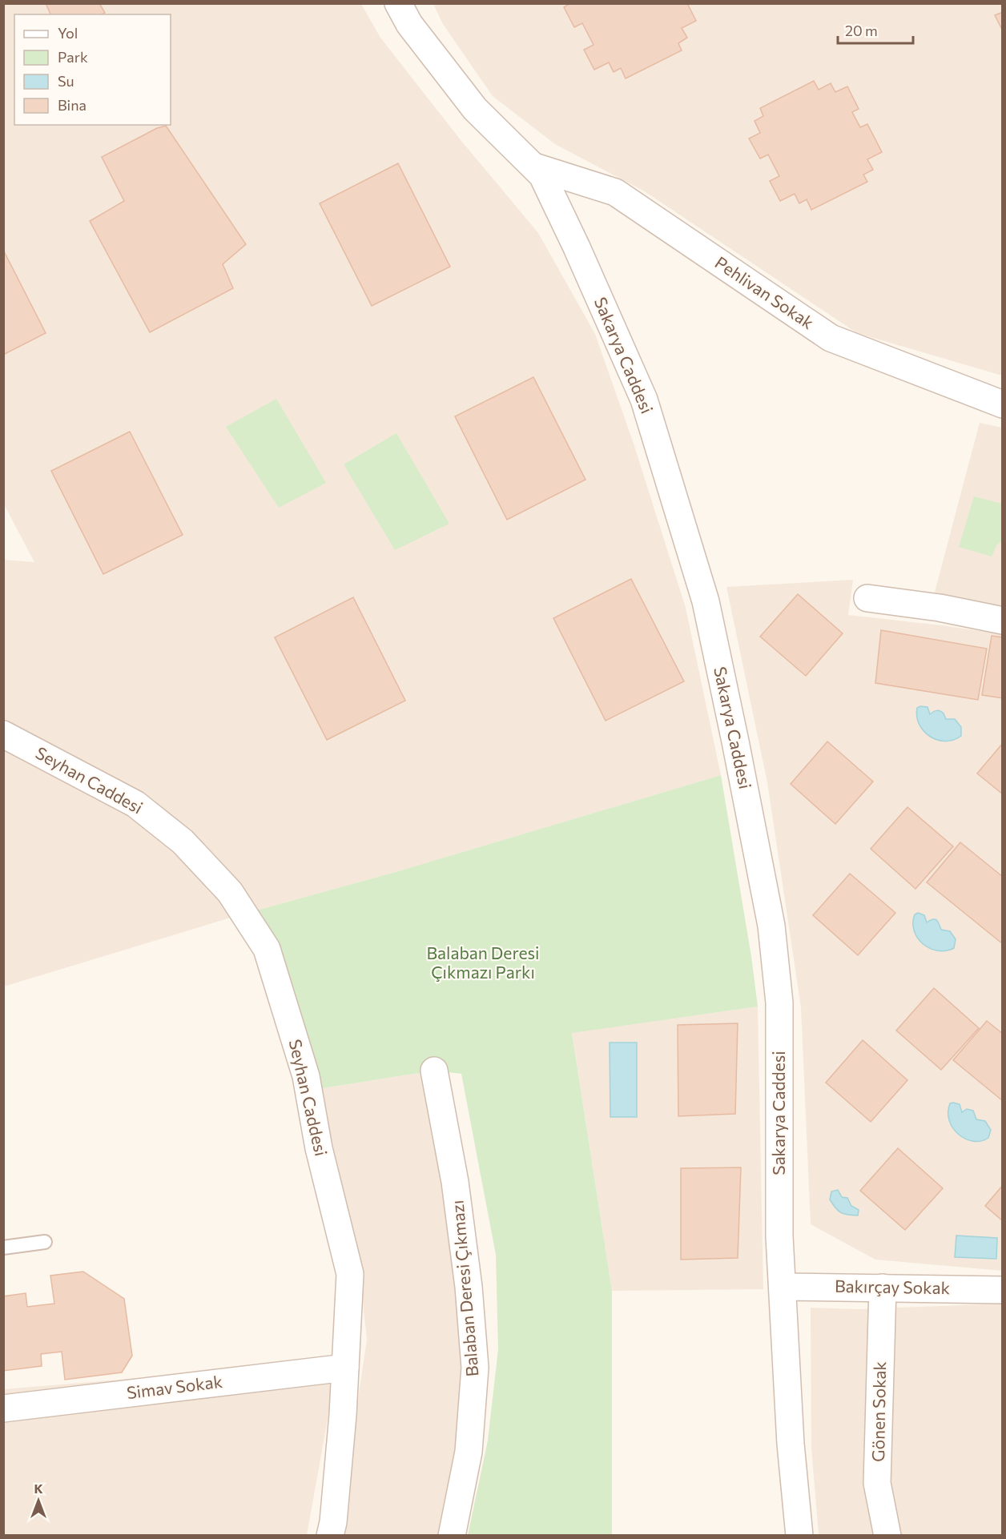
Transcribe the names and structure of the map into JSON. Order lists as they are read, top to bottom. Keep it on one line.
{"streets":{"street":["Pehlivan Sokak","Sakarya Caddesi","Seyhan Caddesi","Bakırçay Sokak","Balaban Deresi Çıkmazı","Simav Sokak","Gönen Sokak"]},"crossings":[["Pehlivan Sokak","Sakarya Caddesi"],["Sakarya Caddesi","Bakırçay Sokak"],["Seyhan Caddesi","Simav Sokak"],["Bakırçay Sokak","Gönen Sokak"]],"parks":["Balaban Deresi Çıkmazı Parkı"],"legend":["Yol","Park","Su","Bina"],"scale_bar":"20 m","north":"top"}
